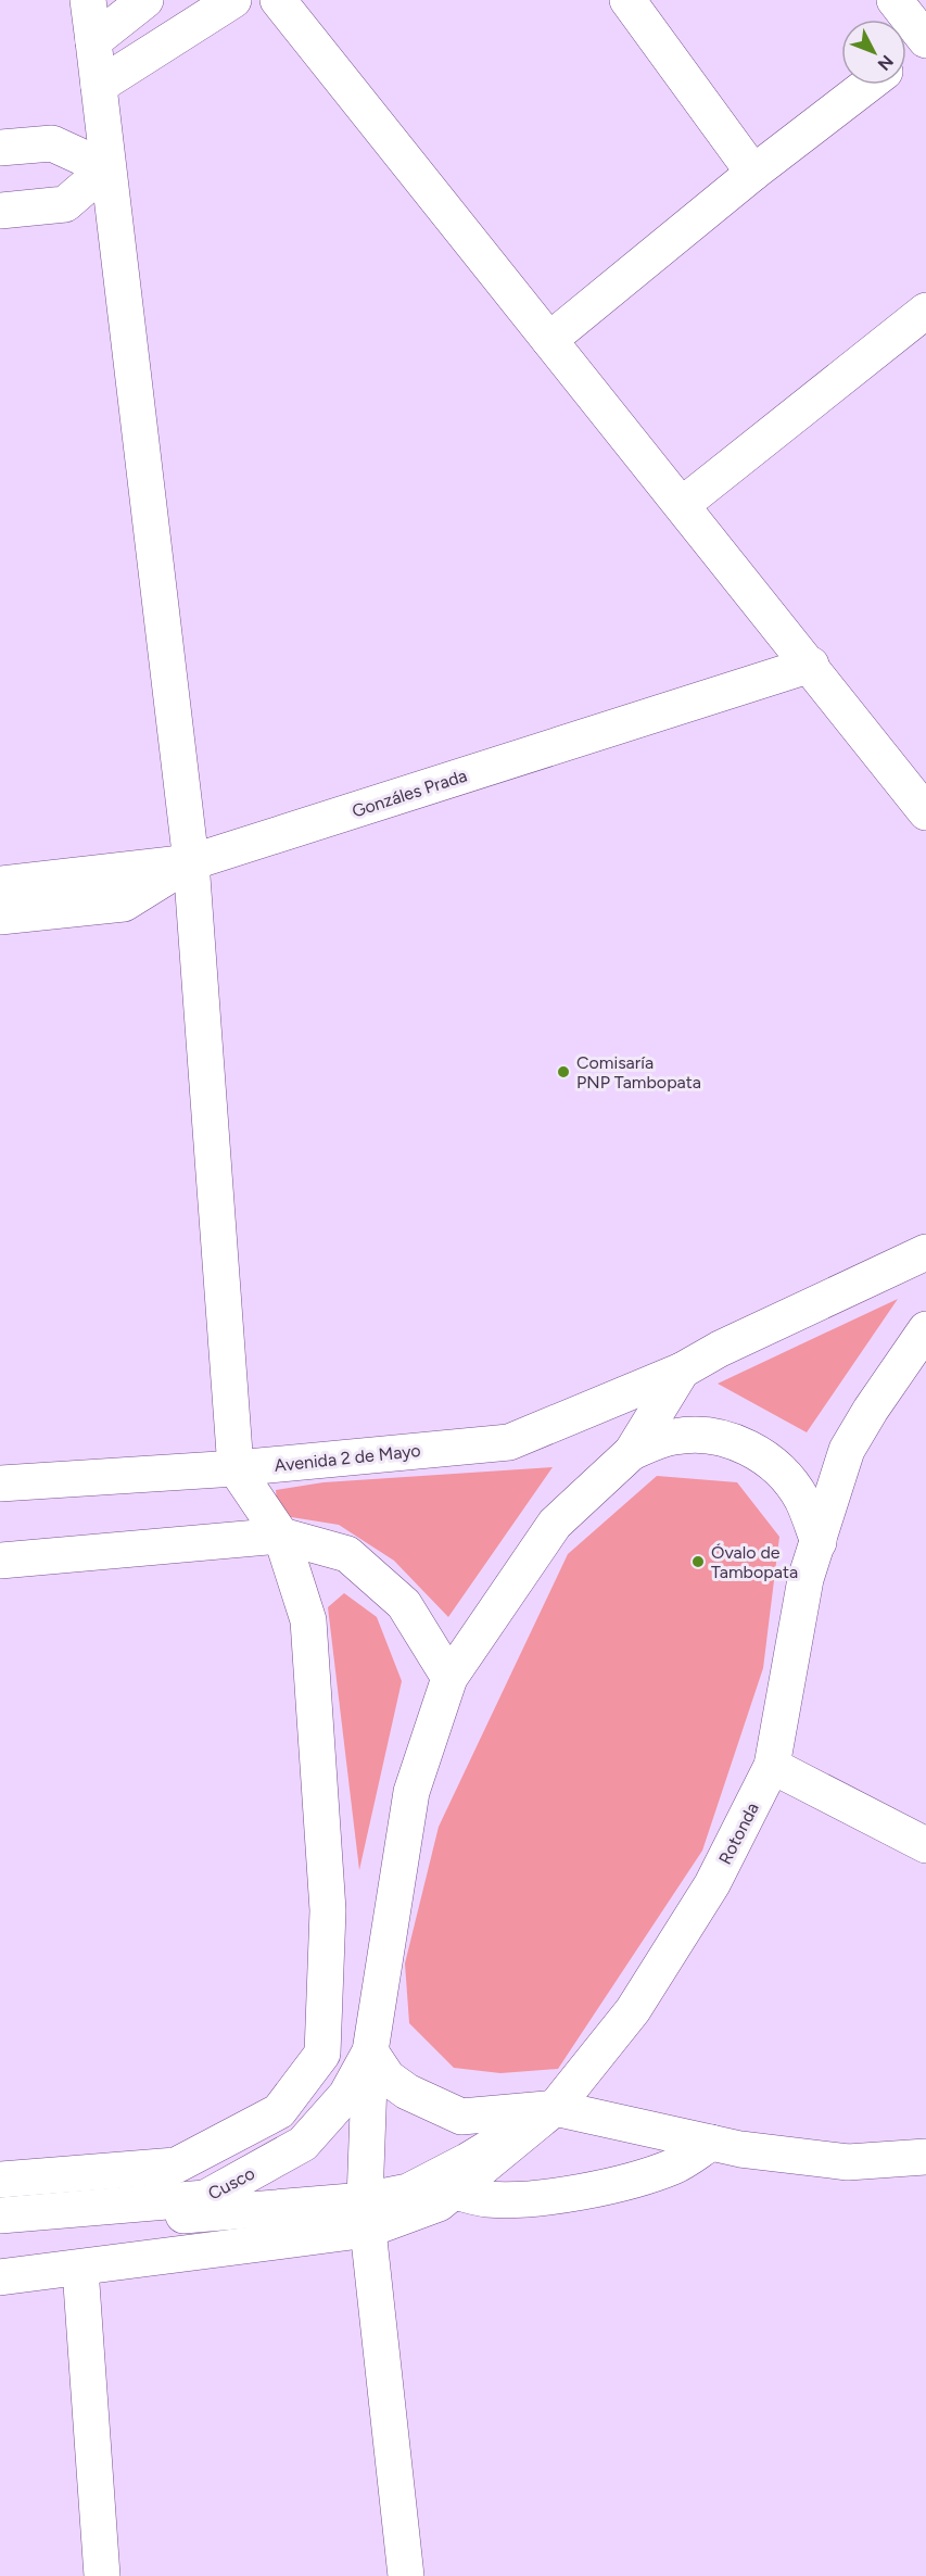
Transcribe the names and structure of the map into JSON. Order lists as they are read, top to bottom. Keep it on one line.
{"streets":{"main road":["Gonzáles Prada","Avenida 2 de Mayo","Rotonda","Cusco"]},"crossings":[["Rotonda","Cusco"]],"places":["Comisaría PNP Tambopata","Óvalo de Tambopata"],"north":"bottom right"}
